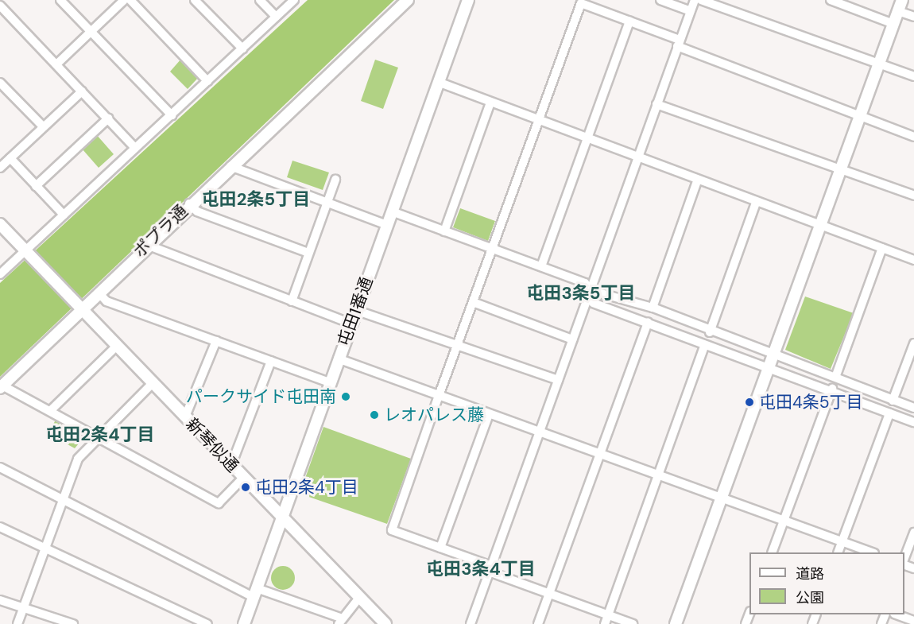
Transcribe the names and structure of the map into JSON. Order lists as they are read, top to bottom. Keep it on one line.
{"streets":{"street":["ポプラ通","屯田1番通","新琴似通"]},"crossings":[["ポプラ通","新琴似通"],["屯田1番通","新琴似通"]],"districts":["屯田2条5丁目","屯田3条5丁目","屯田2条4丁目","屯田3条4丁目"],"places":["パークサイド屯田南","屯田4条5丁目","レオパレス藤","屯田2条4丁目"],"legend":["道路","公園"]}
